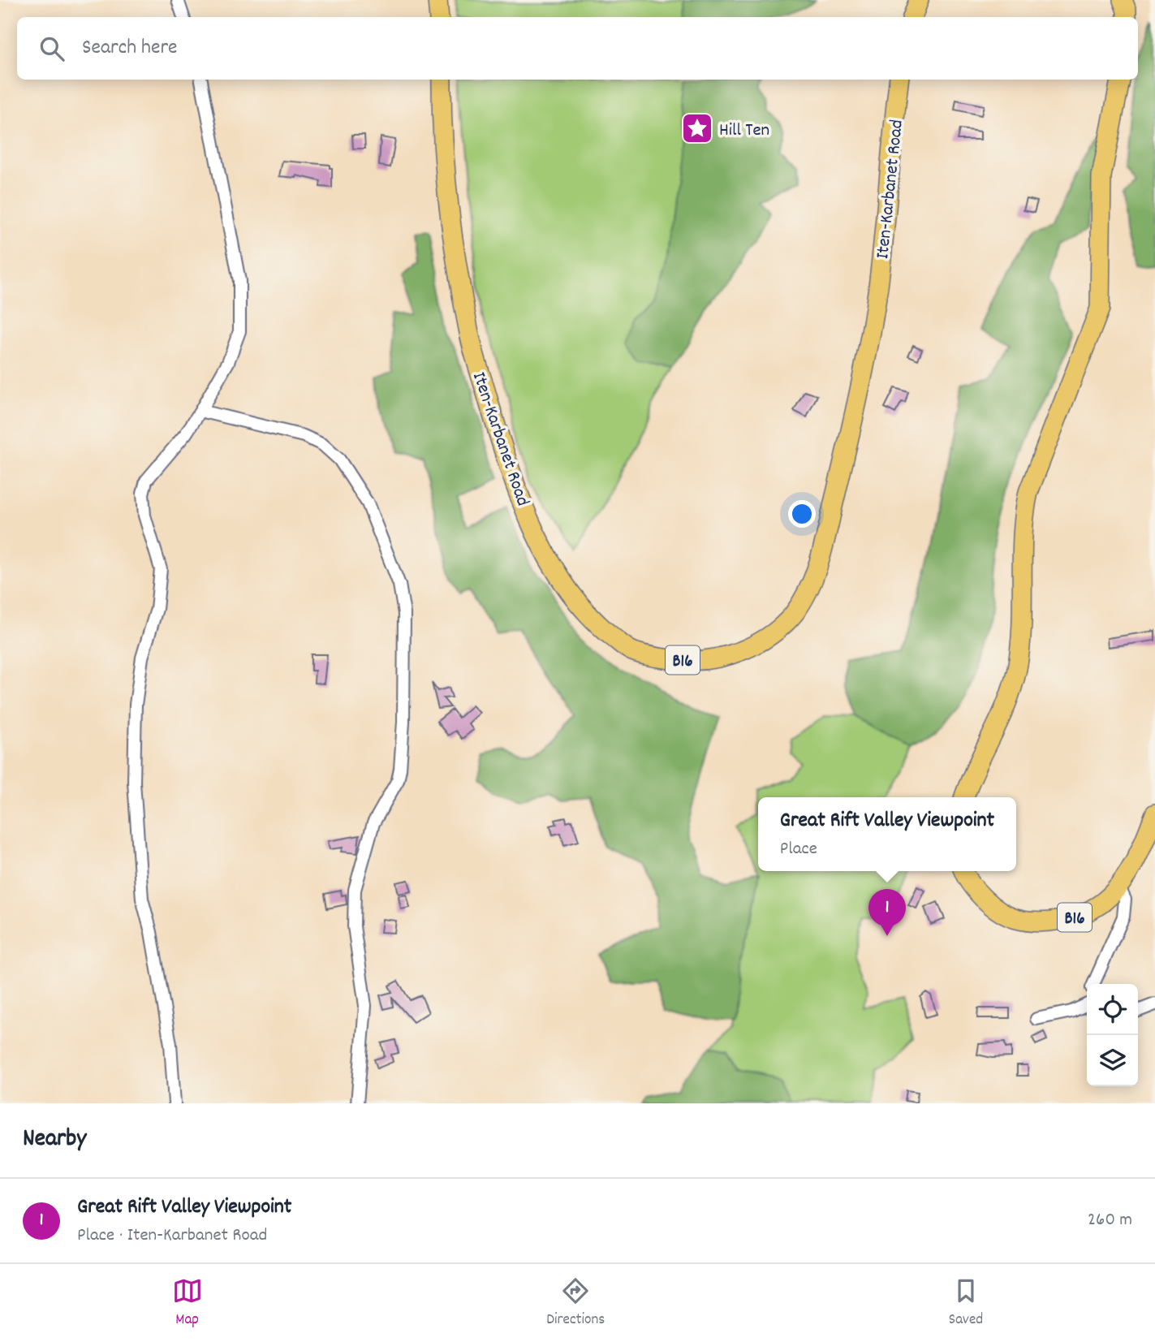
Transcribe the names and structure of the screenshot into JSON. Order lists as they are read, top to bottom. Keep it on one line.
{"streets":{"main road":["Iten-Karbanet Road","B16"]},"places":{"place":["Hill Ten"]},"page":{"search":"Search here","popup":["Great Rift Valley Viewpoint","Place"],"pins":"1","heading":"Nearby","list":[{"mark":"1","name":"Great Rift Valley Viewpoint","note":"Place · Iten-Karbanet Road","value":"260 m"}],"nav":["Map","Directions","Saved"]}}
